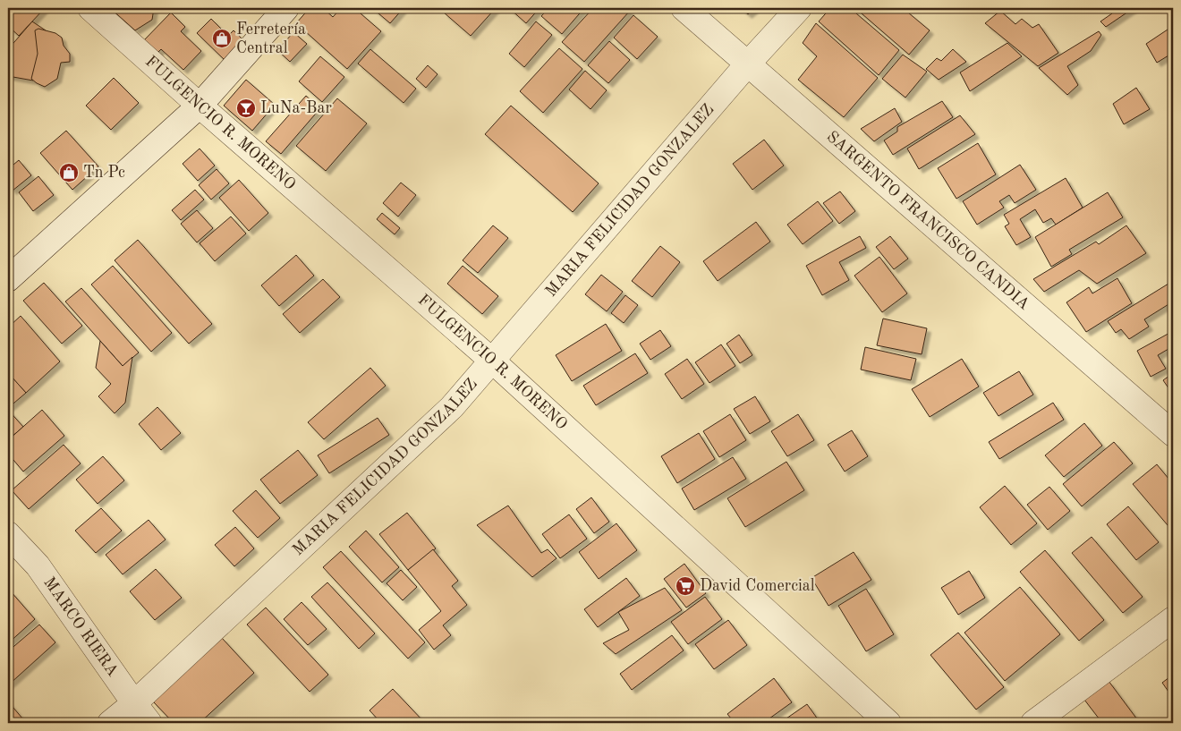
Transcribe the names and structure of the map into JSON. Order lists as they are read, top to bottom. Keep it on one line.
{"streets":{"street":["FULGENCIO R. MORENO","MARIA FELICIDAD GONZALEZ","SARGENTO FRANCISCO CANDIA","MARCO RIERA"]},"crossings":[["FULGENCIO R. MORENO","MARIA FELICIDAD GONZALEZ"],["MARIA FELICIDAD GONZALEZ","SARGENTO FRANCISCO CANDIA"],["MARIA FELICIDAD GONZALEZ","MARCO RIERA"]],"places":{"shop":["Ferretería Central","Tn Pc"],"bar":["LuNa-Bar"],"supermarket":["David Comercial"]}}
